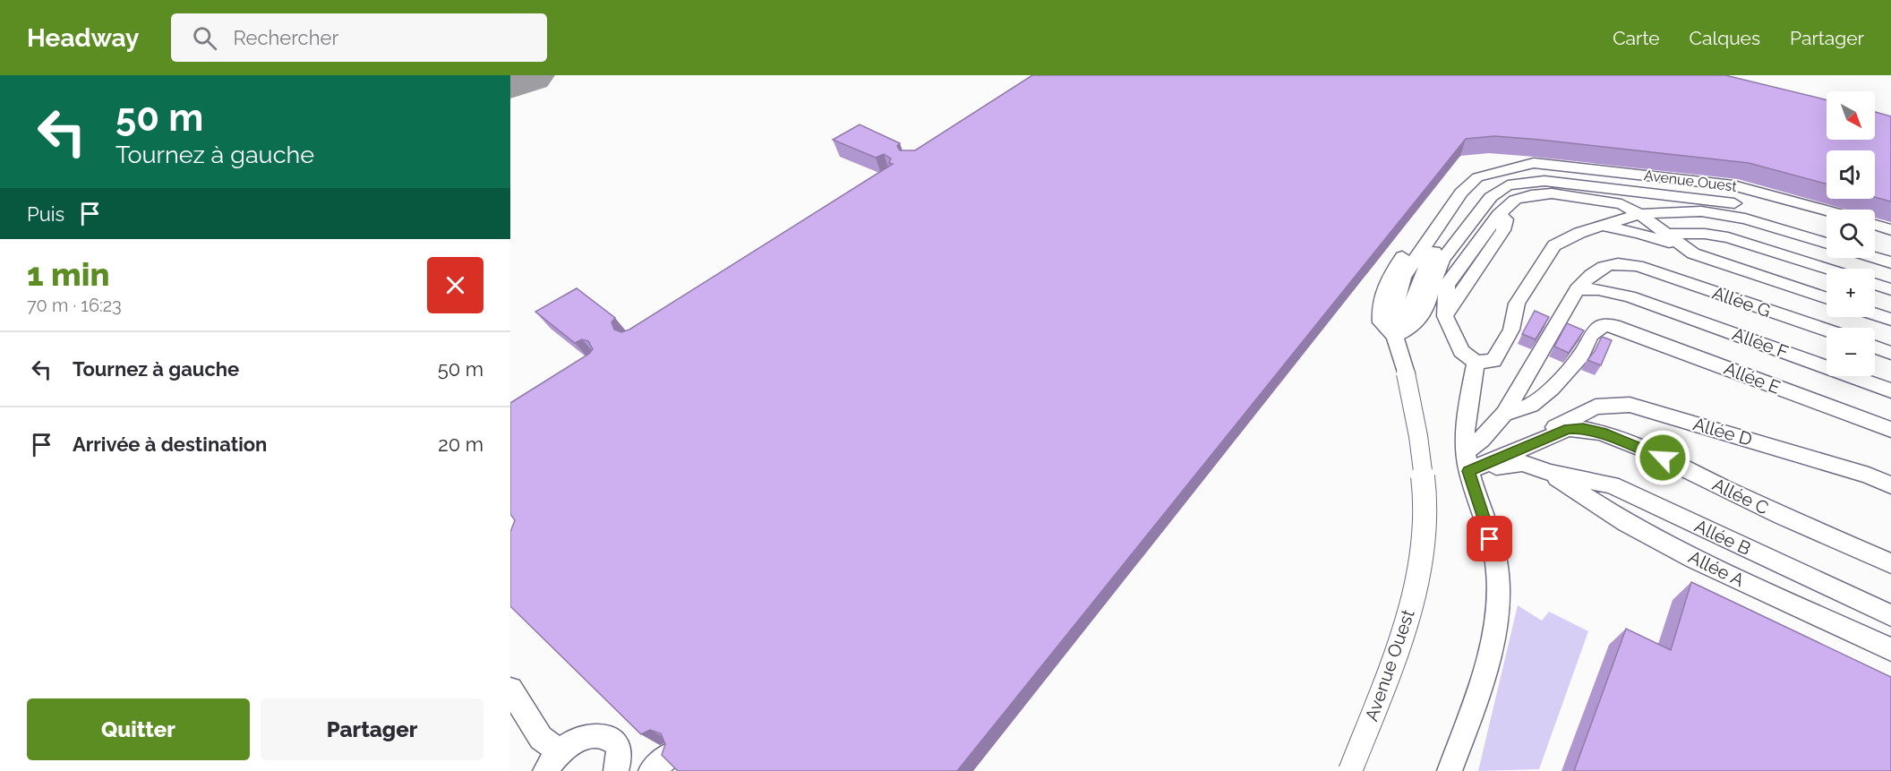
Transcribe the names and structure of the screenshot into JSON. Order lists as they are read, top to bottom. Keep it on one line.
{"streets":{"lane":["Avenue Ouest","Allée G","Allée F","Allée E","Allée D","Allée C","Allée B","Allée A"]},"crossings":[["Allée G","Allée F"],["Allée G","Allée E"],["Allée G","Allée D"],["Allée G","Allée C"],["Allée D","Allée C"],["Allée B","Allée A"]],"north":"bottom right","page":{"header":"Headway","search":"Rechercher","nav":["Carte","Calques","Partager"],"turn":["50 m","Tournez à gauche"],"map_buttons":["+","−"],"then":"Puis","heading":["1 min","70 m · 16:23"],"list":[{"name":"Tournez à gauche","value":"50 m"},{"name":"Arrivée à destination","value":"20 m"}],"buttons":["Quitter","Partager"]}}
